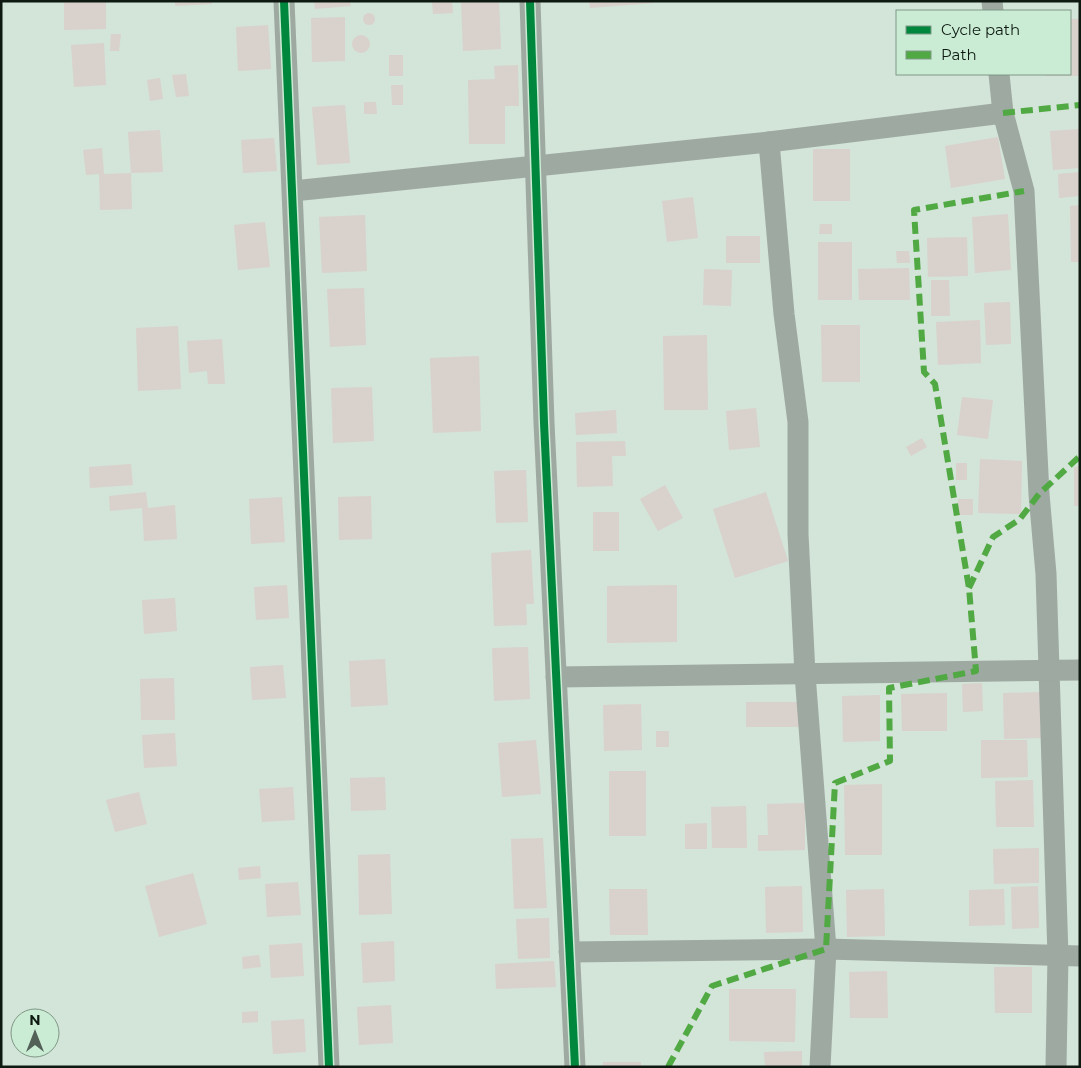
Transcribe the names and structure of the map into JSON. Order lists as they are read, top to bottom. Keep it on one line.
{"legend":["Cycle path","Path"],"north":"top"}
